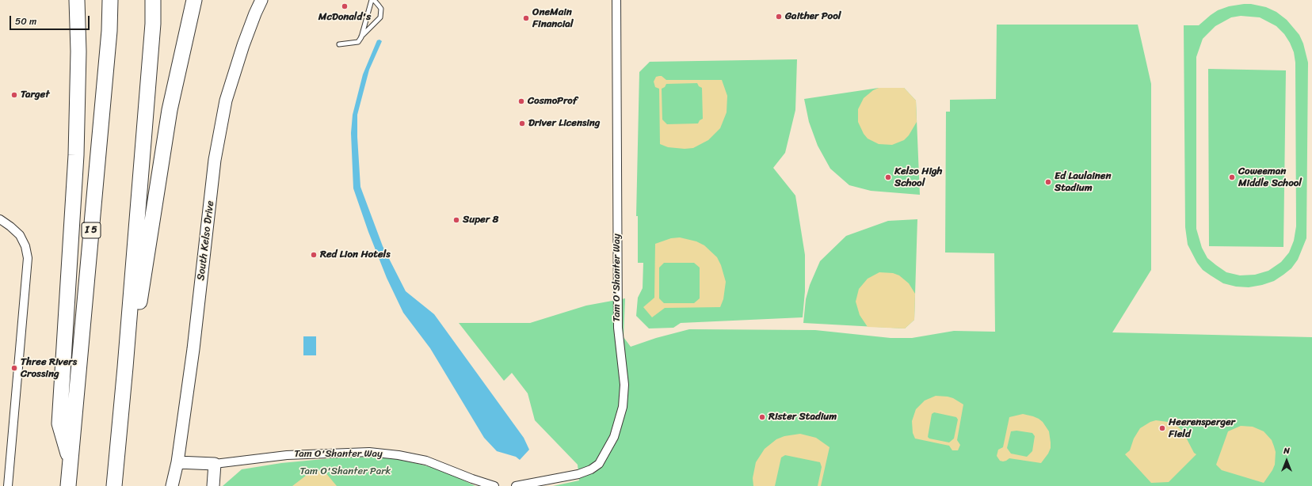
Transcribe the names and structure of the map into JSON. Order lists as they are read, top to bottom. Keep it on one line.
{"streets":{"highway":["I 5"],"main road":["South Kelso Drive","Tam O'Shanter Way"]},"crossings":[["South Kelso Drive","Tam O'Shanter Way"]],"parks":["Tam O'Shanter Park"],"places":["McDonald's","Gaither Pool","OneMain Financial","Target","CosmoProf","Driver Licensing","Kelso High School","Coweeman Middle School","Ed Laulainen Stadium","Super 8","Red Lion Hotels","Three Rivers Crossing","Rister Stadium","Heerensperger Field"],"scale_bar":"50 m","north":"top"}
